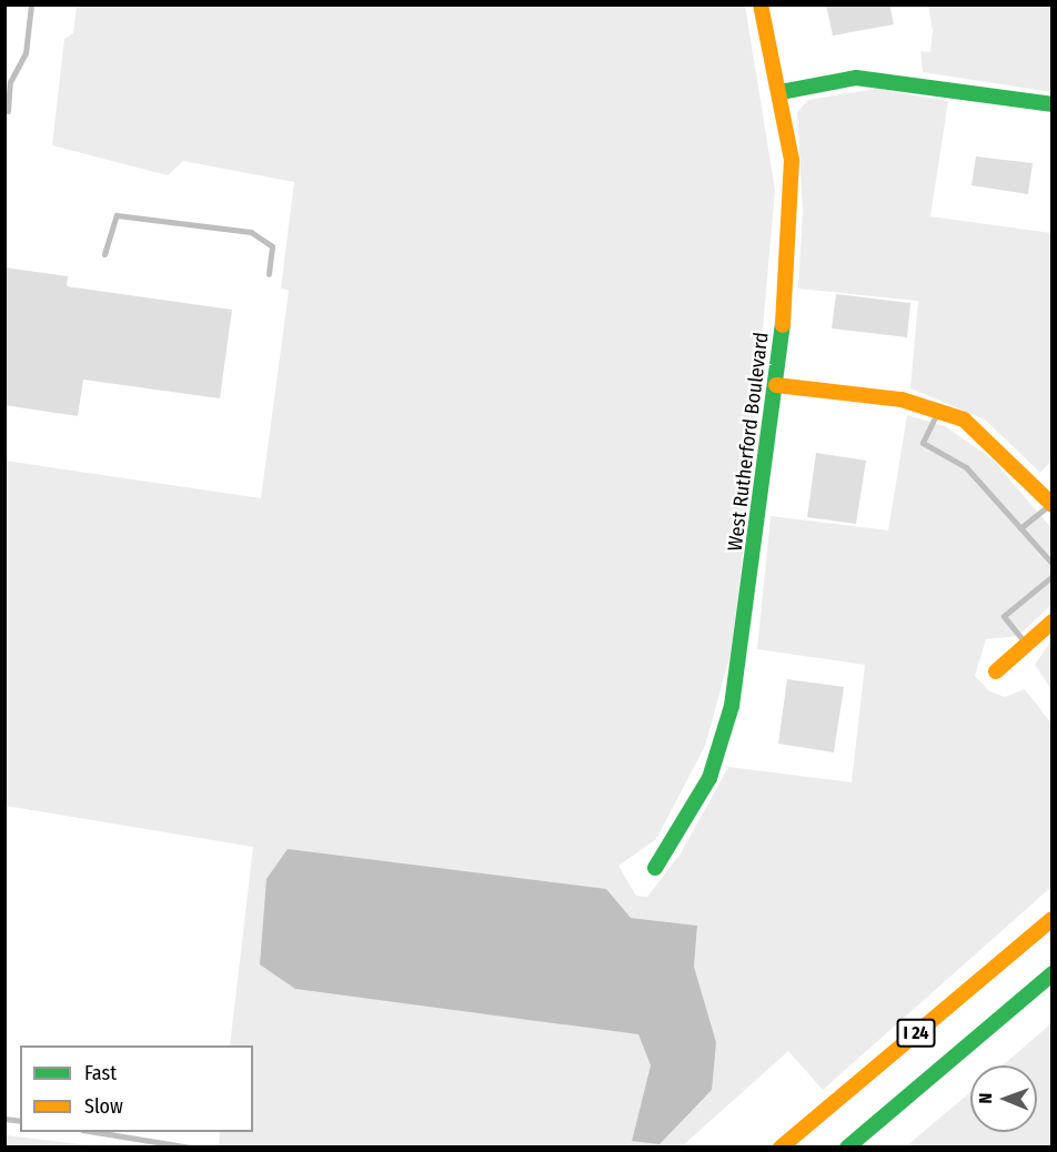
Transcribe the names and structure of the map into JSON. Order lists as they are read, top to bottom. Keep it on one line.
{"streets":{"main road":["West Rutherford Boulevard","I 24"]},"legend":["Fast","Slow"],"north":"left"}
